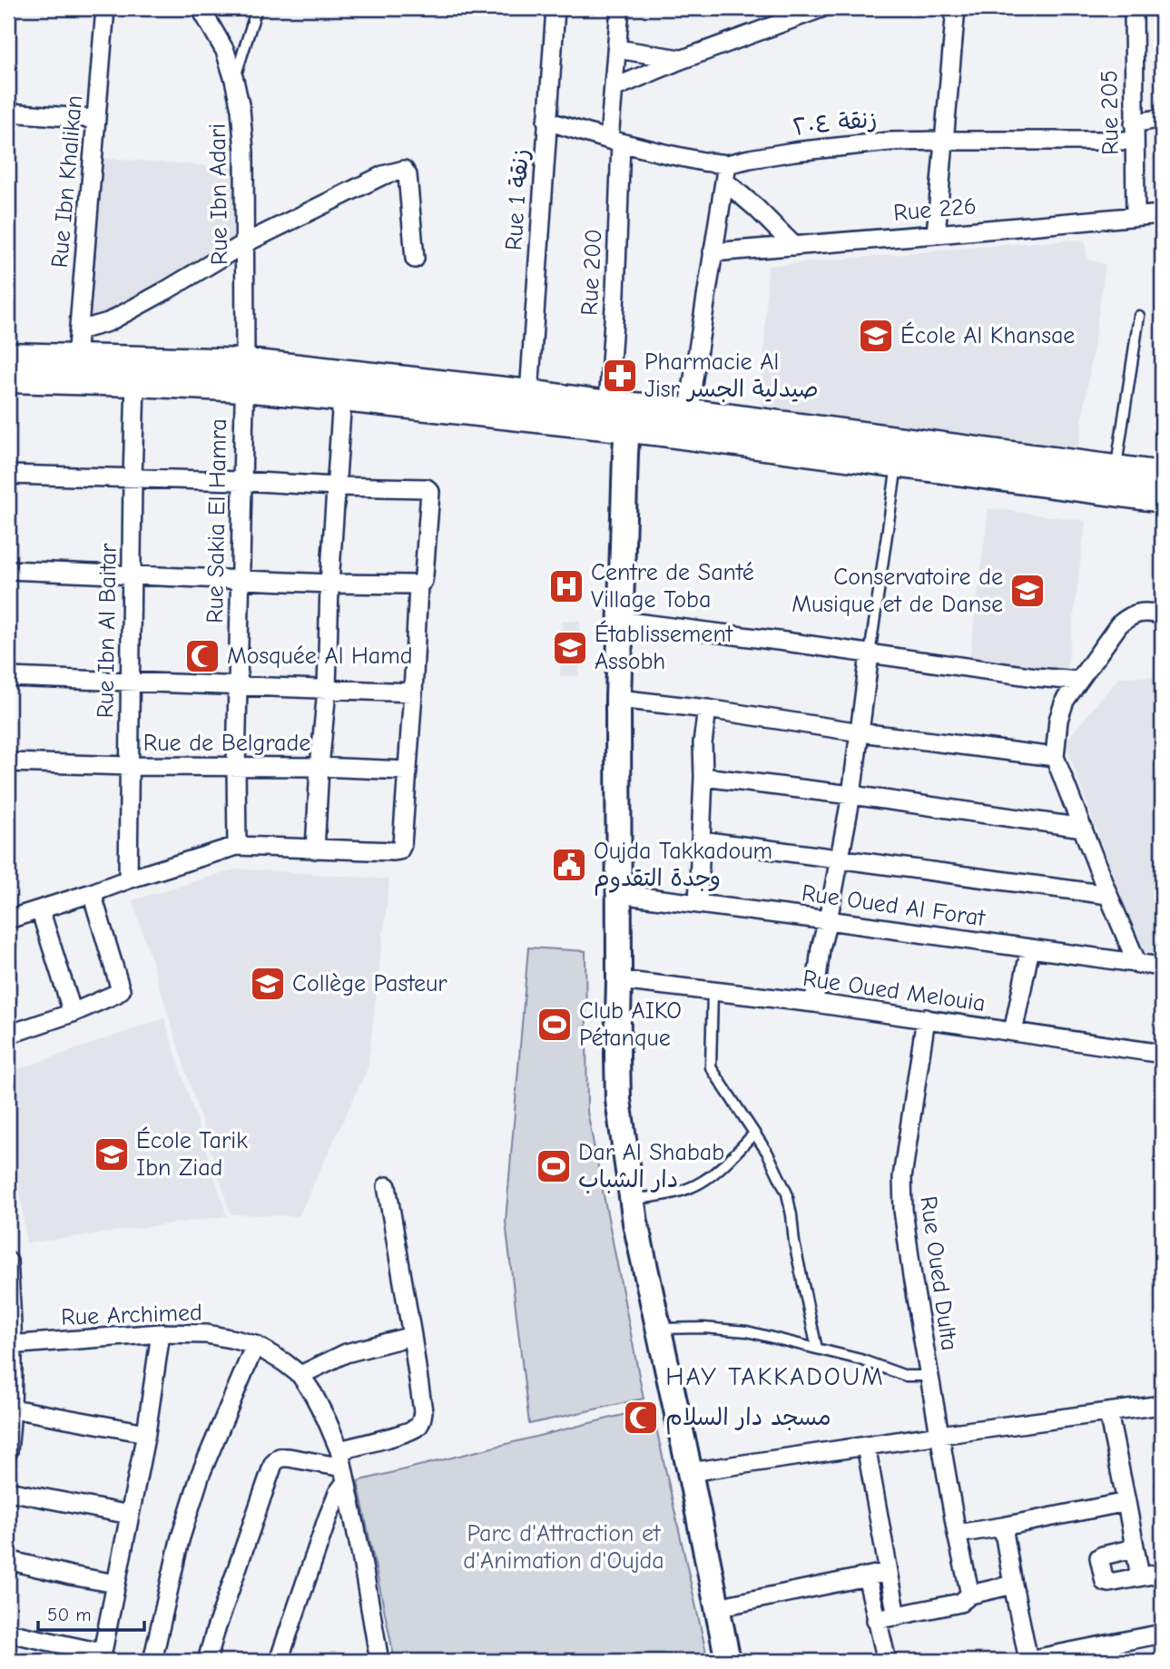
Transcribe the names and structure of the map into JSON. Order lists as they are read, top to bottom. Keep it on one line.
{"streets":{"street":["Rue 205","زنقة ٢٠٤","Rue Ibn Khalikan","Rue Ibn Adari","Rue 1 زنقة","Rue 226","Rue 200","Rue Sakia El Hamra","Rue Ibn Al Baitar","Rue de Belgrade","Rue Oued Al Forat","Rue Oued Melouia","Rue Oued Dulta","Rue Archimed"]},"crossings":[["Rue 205","زنقة ٢٠٤"],["Rue 205","Rue 226"],["زنقة ٢٠٤","Rue 1 زنقة"],["زنقة ٢٠٤","Rue 200"],["Rue Ibn Adari","Rue Sakia El Hamra"],["Rue Sakia El Hamra","Rue de Belgrade"],["Rue Ibn Al Baitar","Rue de Belgrade"],["Rue Oued Melouia","Rue Oued Dulta"]],"districts":["HAY TAKKADOUM"],"parks":["Parc d'Attraction et d'Animation d'Oujda"],"places":{"school or university":["École Al Khansae","Conservatoire de Musique et de Danse","Établissement Assobh","Collège Pasteur","École Tarik Ibn Ziad"],"pharmacy":["Pharmacie Al Jisr صيدلية الجسر"],"hospital":["Centre de Santé Village Toba"],"mosque":["Mosquée Al Hamd","مسجد دار السلام"],"public building":["Oujda Takkadoum وجدة التقدوم"],"sports":["Club AIKO Pétanque","Dar Al Shabab دار الشباب"]},"scale_bar":"50 m"}
